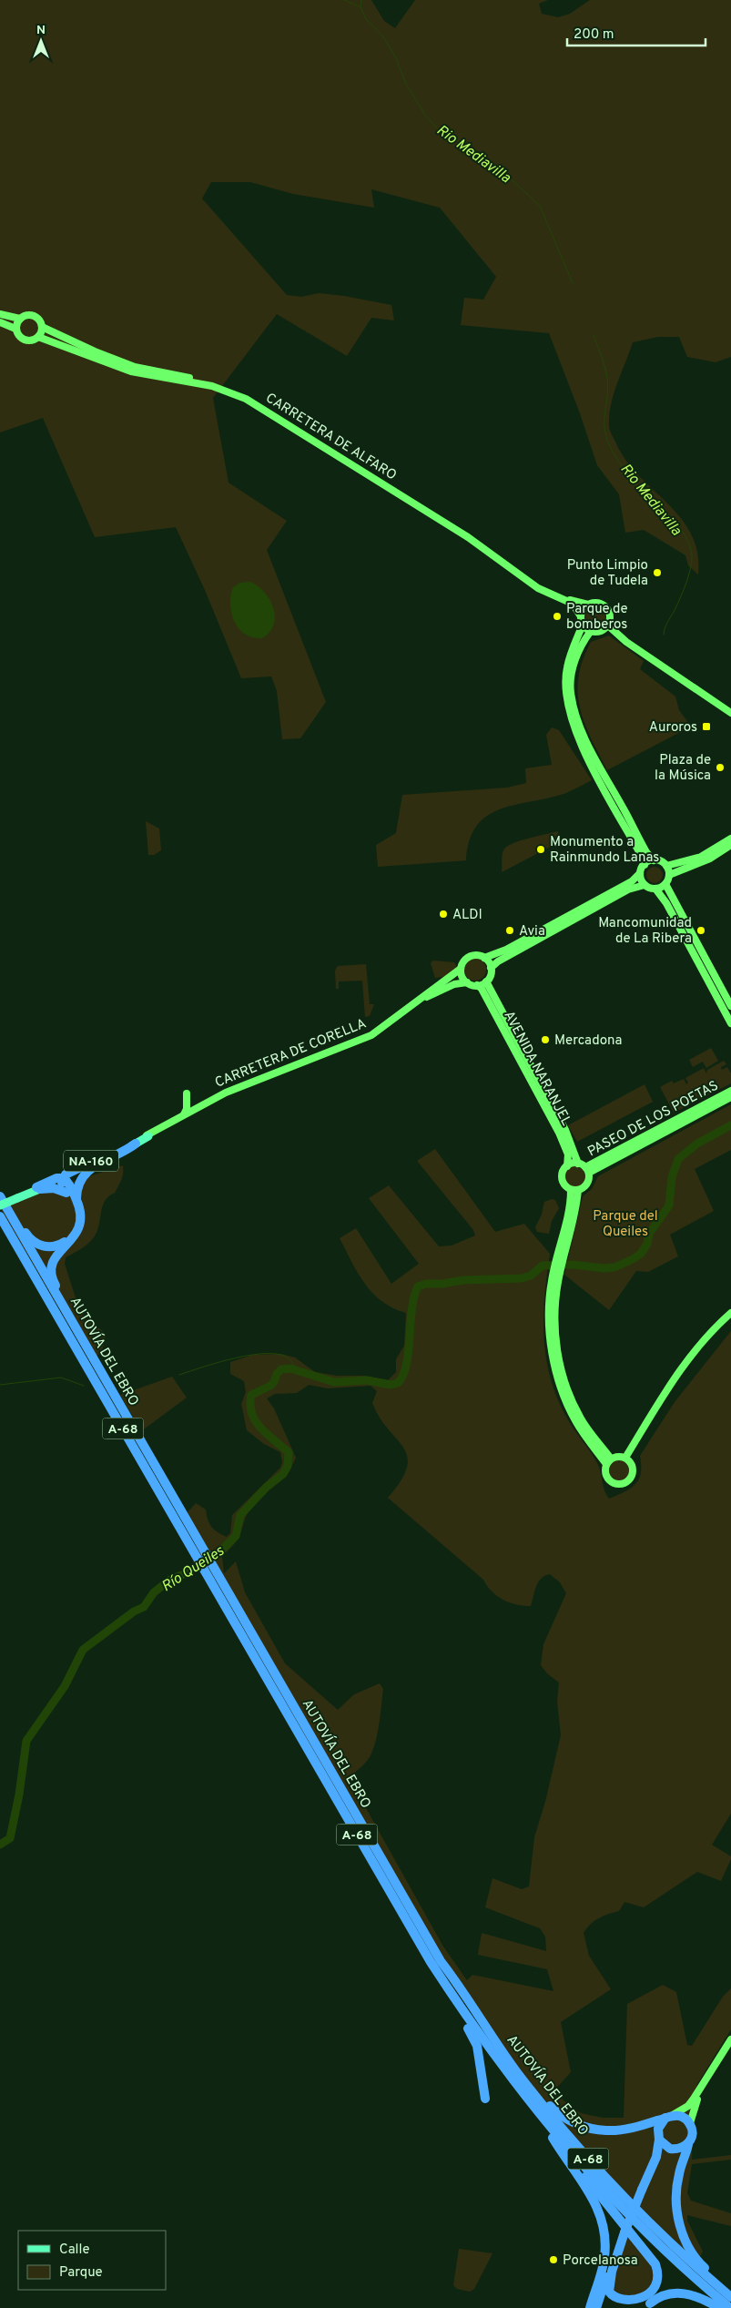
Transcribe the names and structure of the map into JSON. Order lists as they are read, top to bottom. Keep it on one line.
{"streets":{"highway":["AUTOVÍA DEL EBRO","A-68"],"main road":["CARRETERA DE ALFARO","CARRETERA DE CORELLA","AVENIDA NARANJEL","PASEO DE LOS POETAS","NA-160"]},"crossings":[["CARRETERA DE CORELLA","AVENIDA NARANJEL"],["CARRETERA DE CORELLA","NA-160"],["AVENIDA NARANJEL","PASEO DE LOS POETAS"]],"water":["Rio Mediavilla","Río Queiles"],"parks":["Parque del Queiles"],"places":{"other":["Punto Limpio de Tudela","Parque de bomberos","Plaza de la Música","Monumento a Rainmundo Lanas","ALDI","Avia","Mancomunidad de La Ribera","Mercadona","Porcelanosa"],"transit":["Auroros"]},"legend":["Calle","Parque"],"scale_bar":"200 m","north":"top"}
